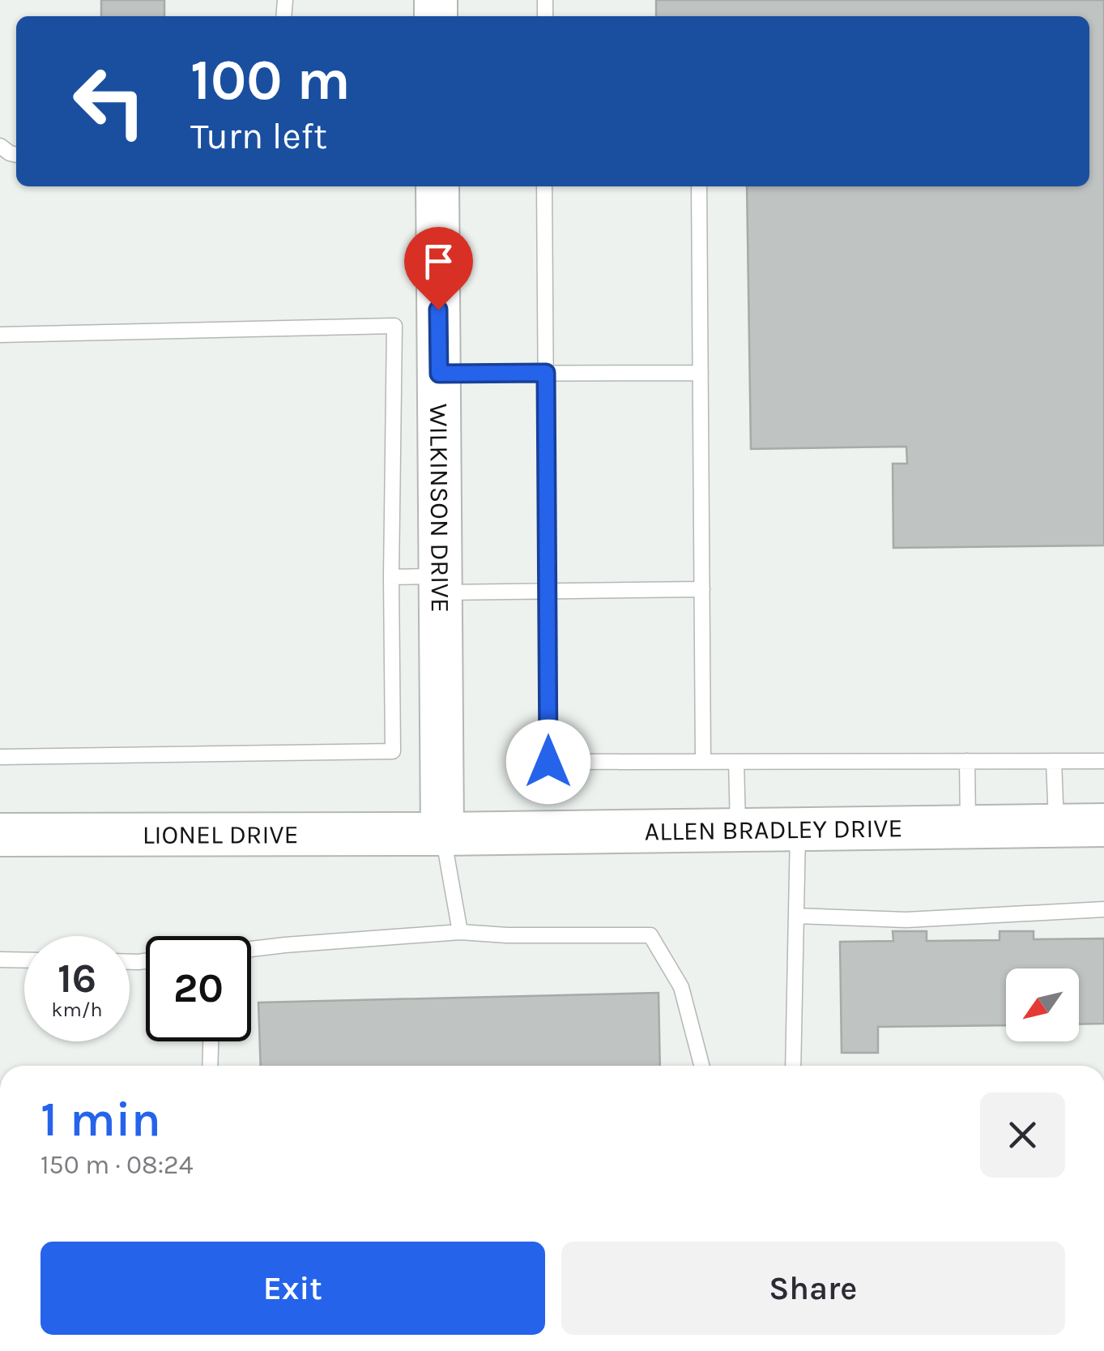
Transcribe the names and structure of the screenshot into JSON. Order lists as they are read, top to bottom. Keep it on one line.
{"streets":{"street":["WILKINSON DRIVE","ALLEN BRADLEY DRIVE","LIONEL DRIVE"]},"crossings":[["WILKINSON DRIVE","ALLEN BRADLEY DRIVE"],["WILKINSON DRIVE","LIONEL DRIVE"],["ALLEN BRADLEY DRIVE","LIONEL DRIVE"]],"north":"bottom left","page":{"turn":["100 m","Turn left"],"speed":"16 km/h","limit":"20","heading":["1 min","150 m · 08:24"],"buttons":["Exit","Share"]}}
